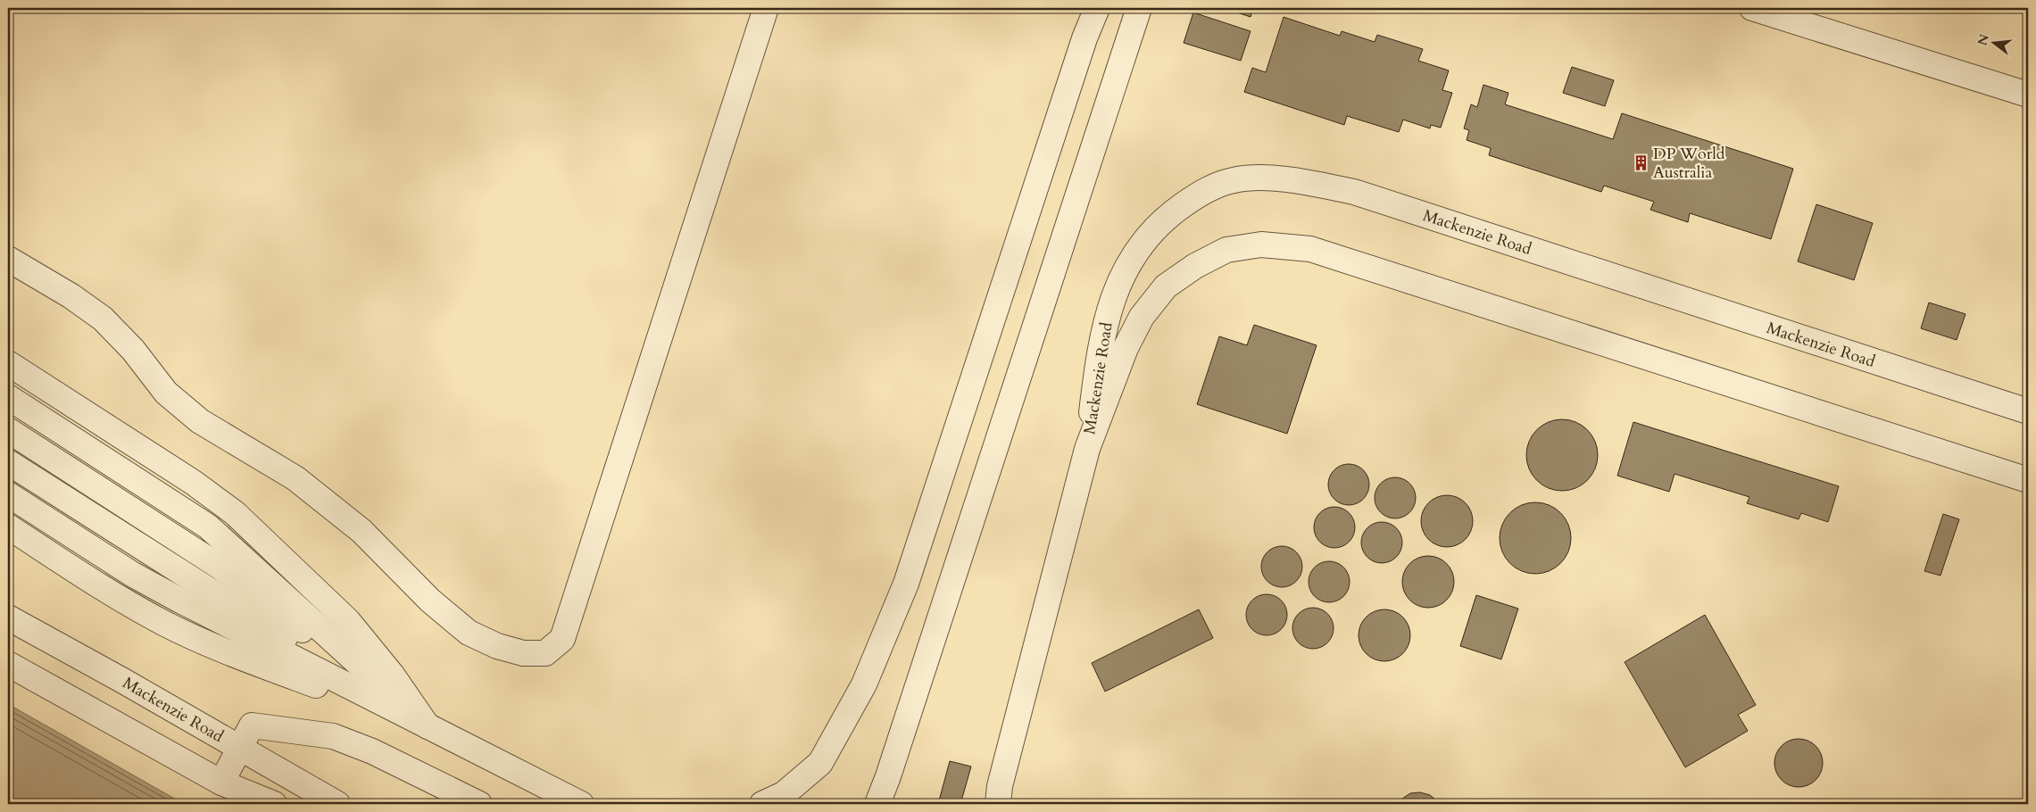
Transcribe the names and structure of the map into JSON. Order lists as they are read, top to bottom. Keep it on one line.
{"streets":{"street":["Mackenzie Road"]},"places":{"building":["DP World Australia"]},"north":"left"}
